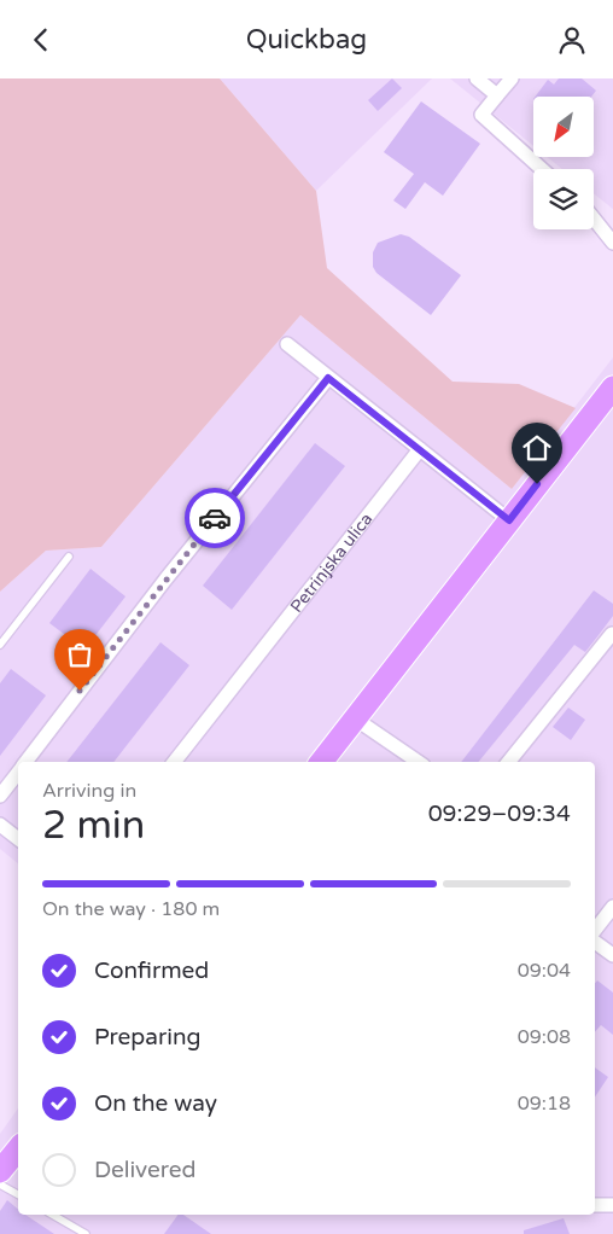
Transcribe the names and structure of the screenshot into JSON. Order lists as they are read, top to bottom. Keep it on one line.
{"streets":{"street":["Petrinjska ulica"]},"north":"bottom left","page":{"header":"Quickbag","heading":["2 min","Arriving in","09:29–09:34"],"bar":"On the way · 180 m","list":[["Confirmed","09:04"],["Preparing","09:08"],["On the way","09:18"],"Delivered"]}}
